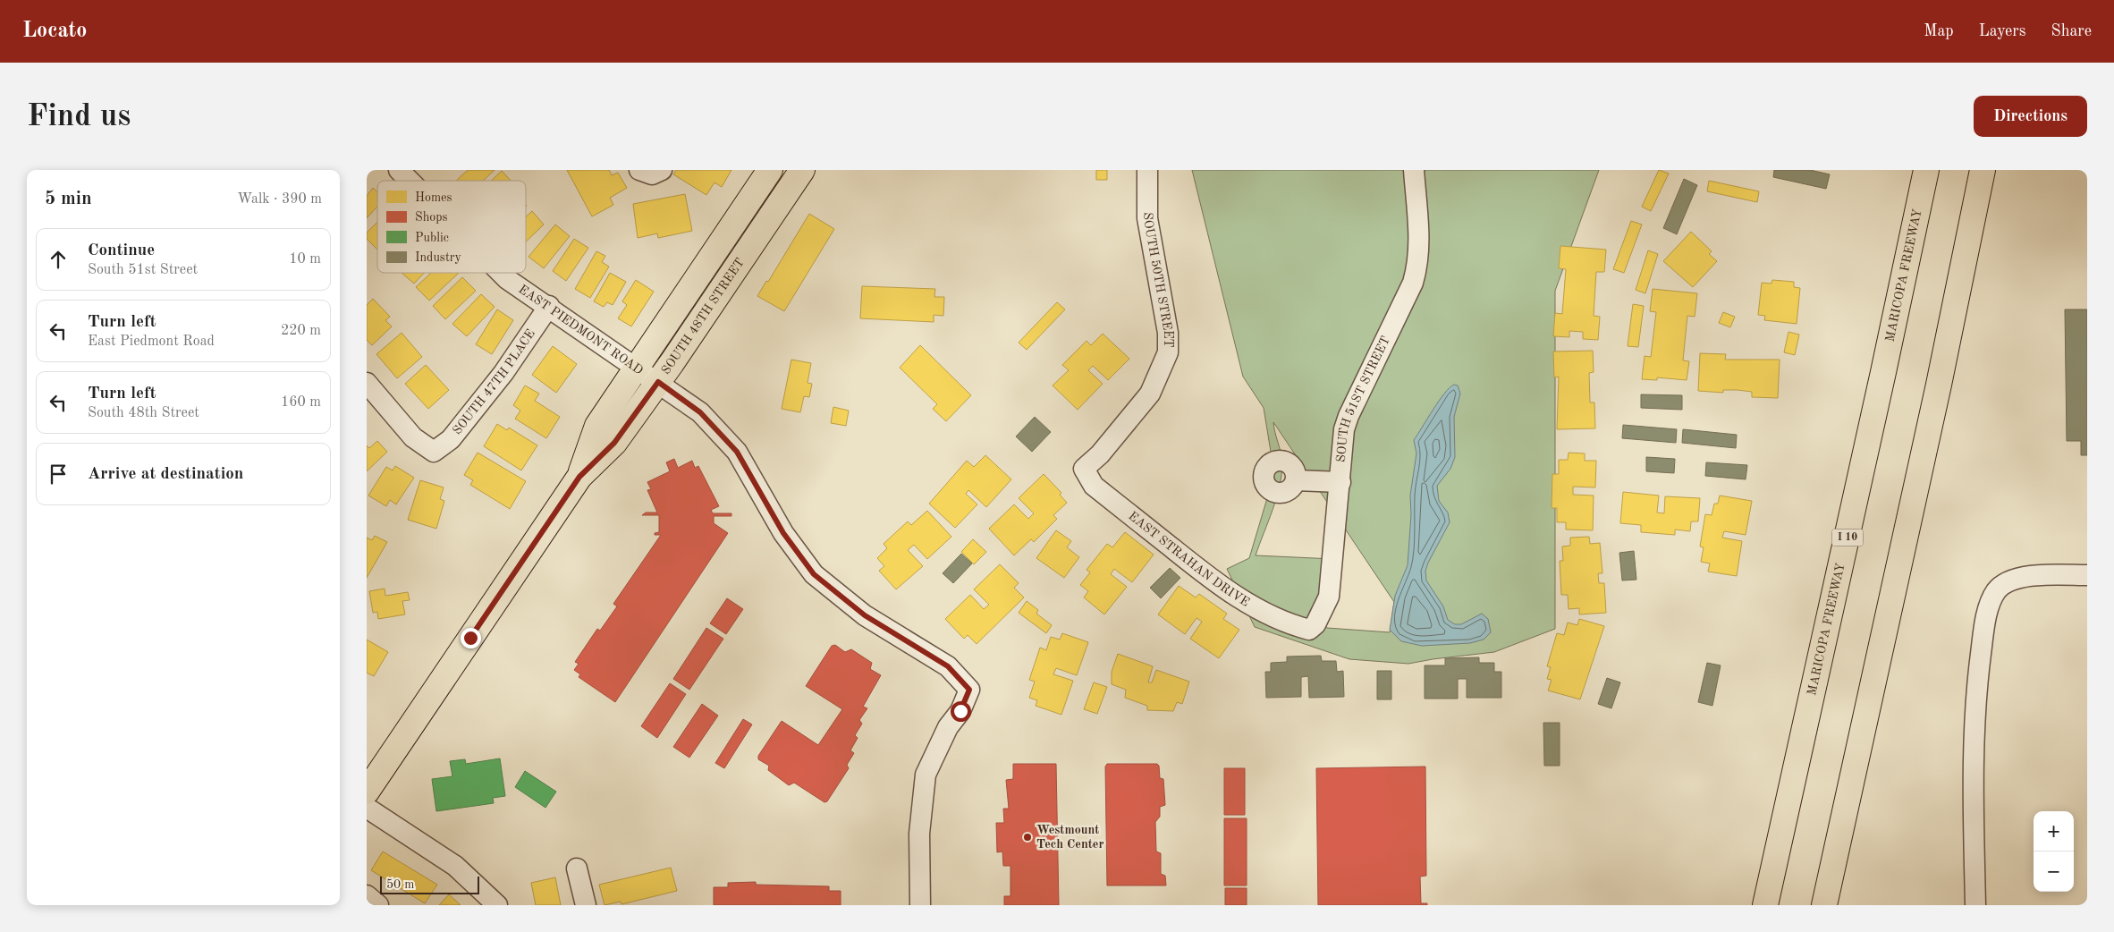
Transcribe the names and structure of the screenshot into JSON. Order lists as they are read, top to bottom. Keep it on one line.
{"streets":{"main road":["MARICOPA FREEWAY","SOUTH 48TH STREET","I 10"],"street":["SOUTH 50TH STREET","EAST PIEDMONT ROAD","SOUTH 47TH PLACE","SOUTH 51ST STREET","EAST STRAHAN DRIVE"]},"crossings":[["SOUTH 50TH STREET","EAST STRAHAN DRIVE"],["SOUTH 48TH STREET","EAST PIEDMONT ROAD"],["EAST PIEDMONT ROAD","SOUTH 47TH PLACE"],["SOUTH 51ST STREET","EAST STRAHAN DRIVE"]],"places":["Westmount Tech Center"],"legend":["Homes","Shops","Public","Industry"],"scale_bar":"50 m","page":{"header":"Locato","nav":["Map","Layers","Share"],"buttons":"Directions","title":"Find us","heading":["5 min","Walk · 390 m"],"list":[["Continue","South 51st Street","10 m"],["Turn left","East Piedmont Road","220 m"],["Turn left","South 48th Street","160 m"],"Arrive at destination"],"map_buttons":["+","−"],"scale":"50 m"}}
